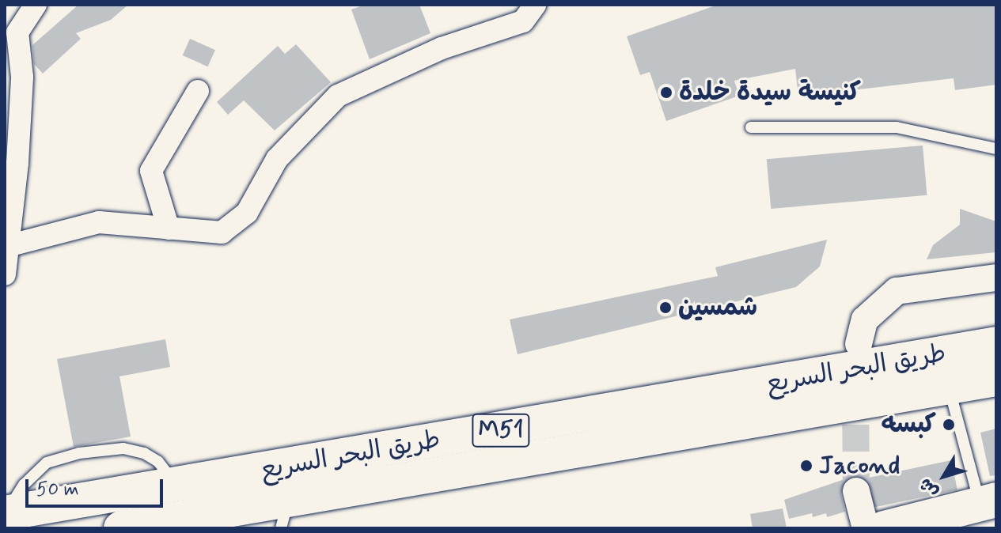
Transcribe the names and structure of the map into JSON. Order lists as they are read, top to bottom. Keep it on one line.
{"streets":{"highway":["طريق البحر السريع","M51"]},"places":["كنيسة سيدة خلدة","شمسين","كبسه","Jacond"],"scale_bar":"50 m","north":"bottom left"}
